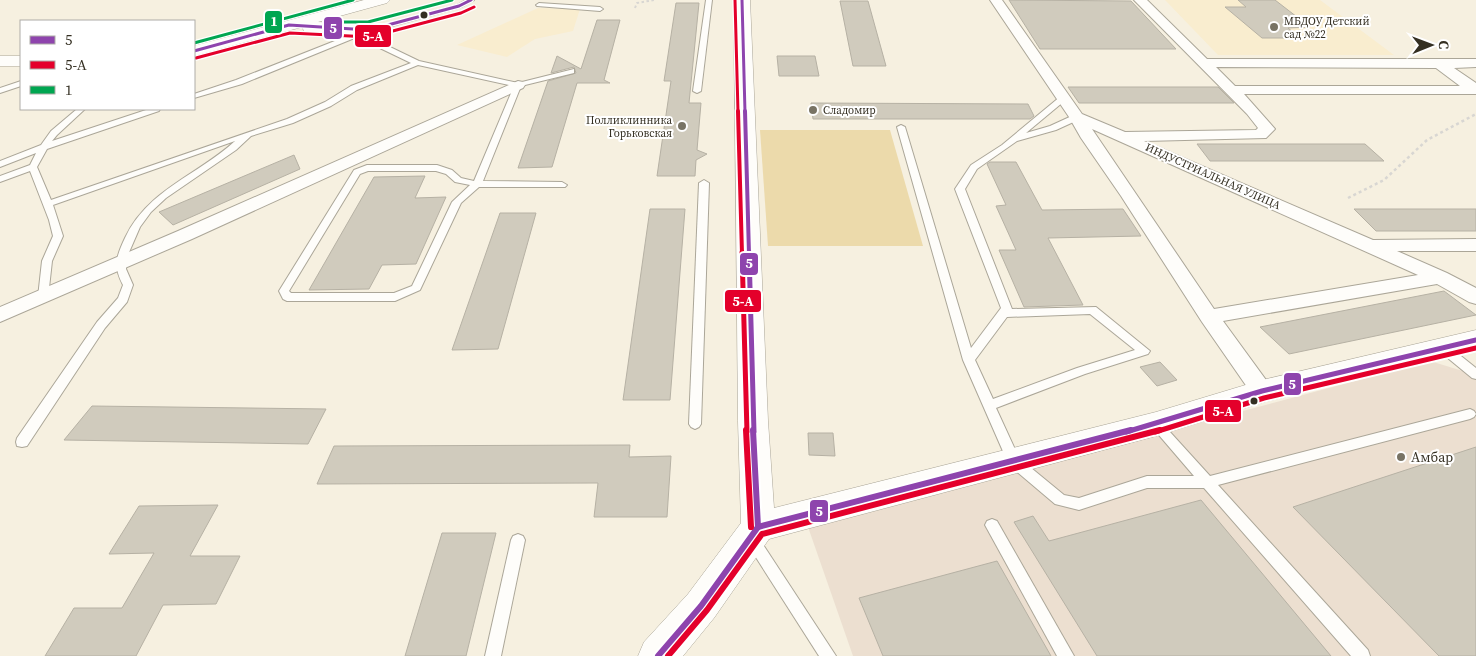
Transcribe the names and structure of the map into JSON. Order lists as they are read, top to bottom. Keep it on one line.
{"streets":{"street":["ИНДУСТРИАЛЬНАЯ УЛИЦА"]},"places":["МБДОУ Детский сад №22","Сладомир","Полликлинника Горьковская","Амбар"],"lines":["transit line 5","transit line 5-А","transit line 1"],"legend":["5","5-А","1"],"north":"right"}
